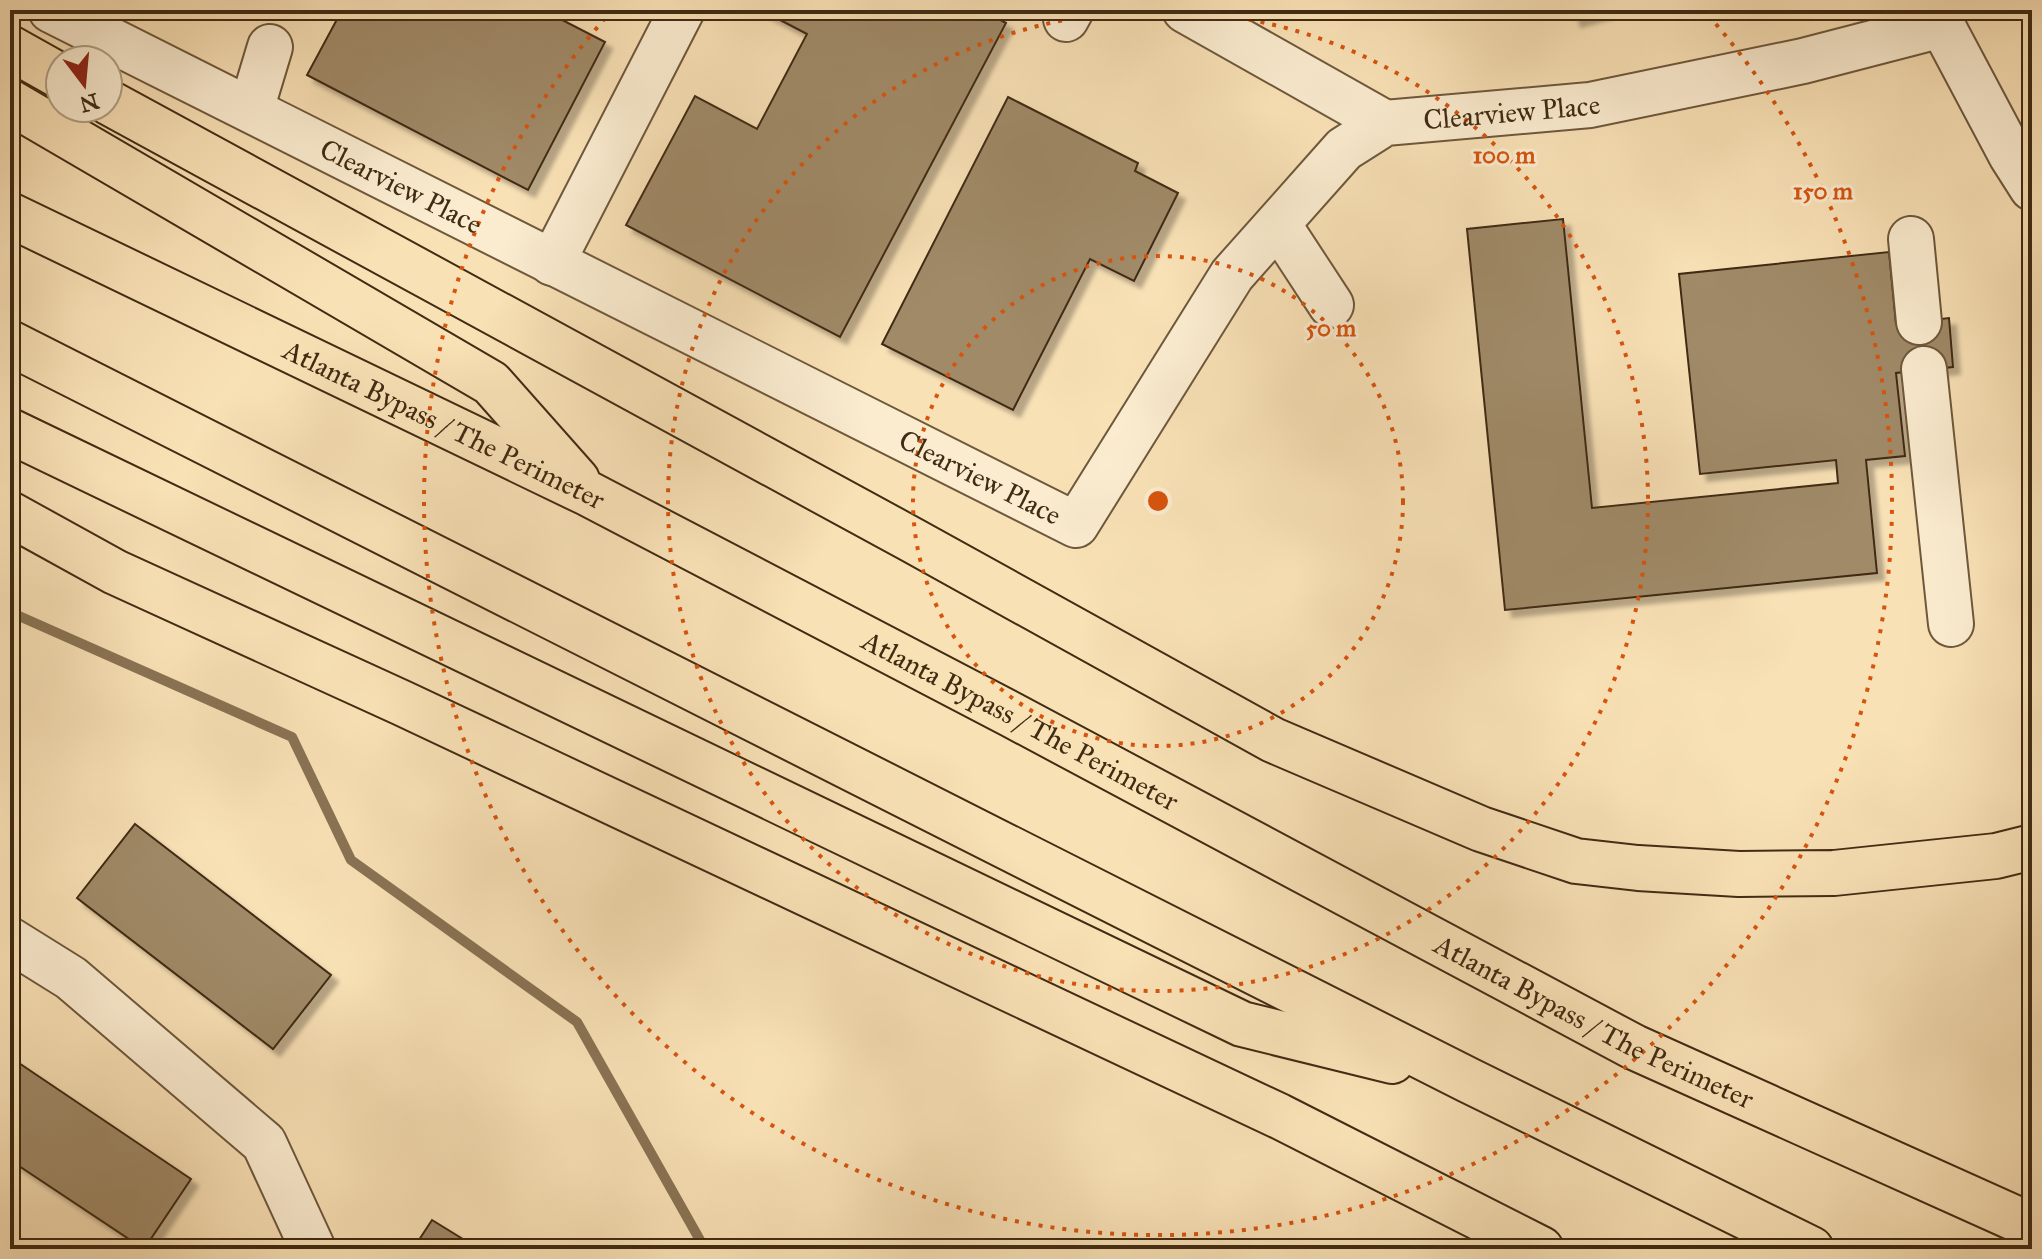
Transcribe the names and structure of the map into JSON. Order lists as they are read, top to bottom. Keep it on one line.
{"streets":{"highway":["Atlanta Bypass / The Perimeter"],"street":["Clearview Place"]},"north":"bottom","rings":["100 m","150 m","50 m"]}
